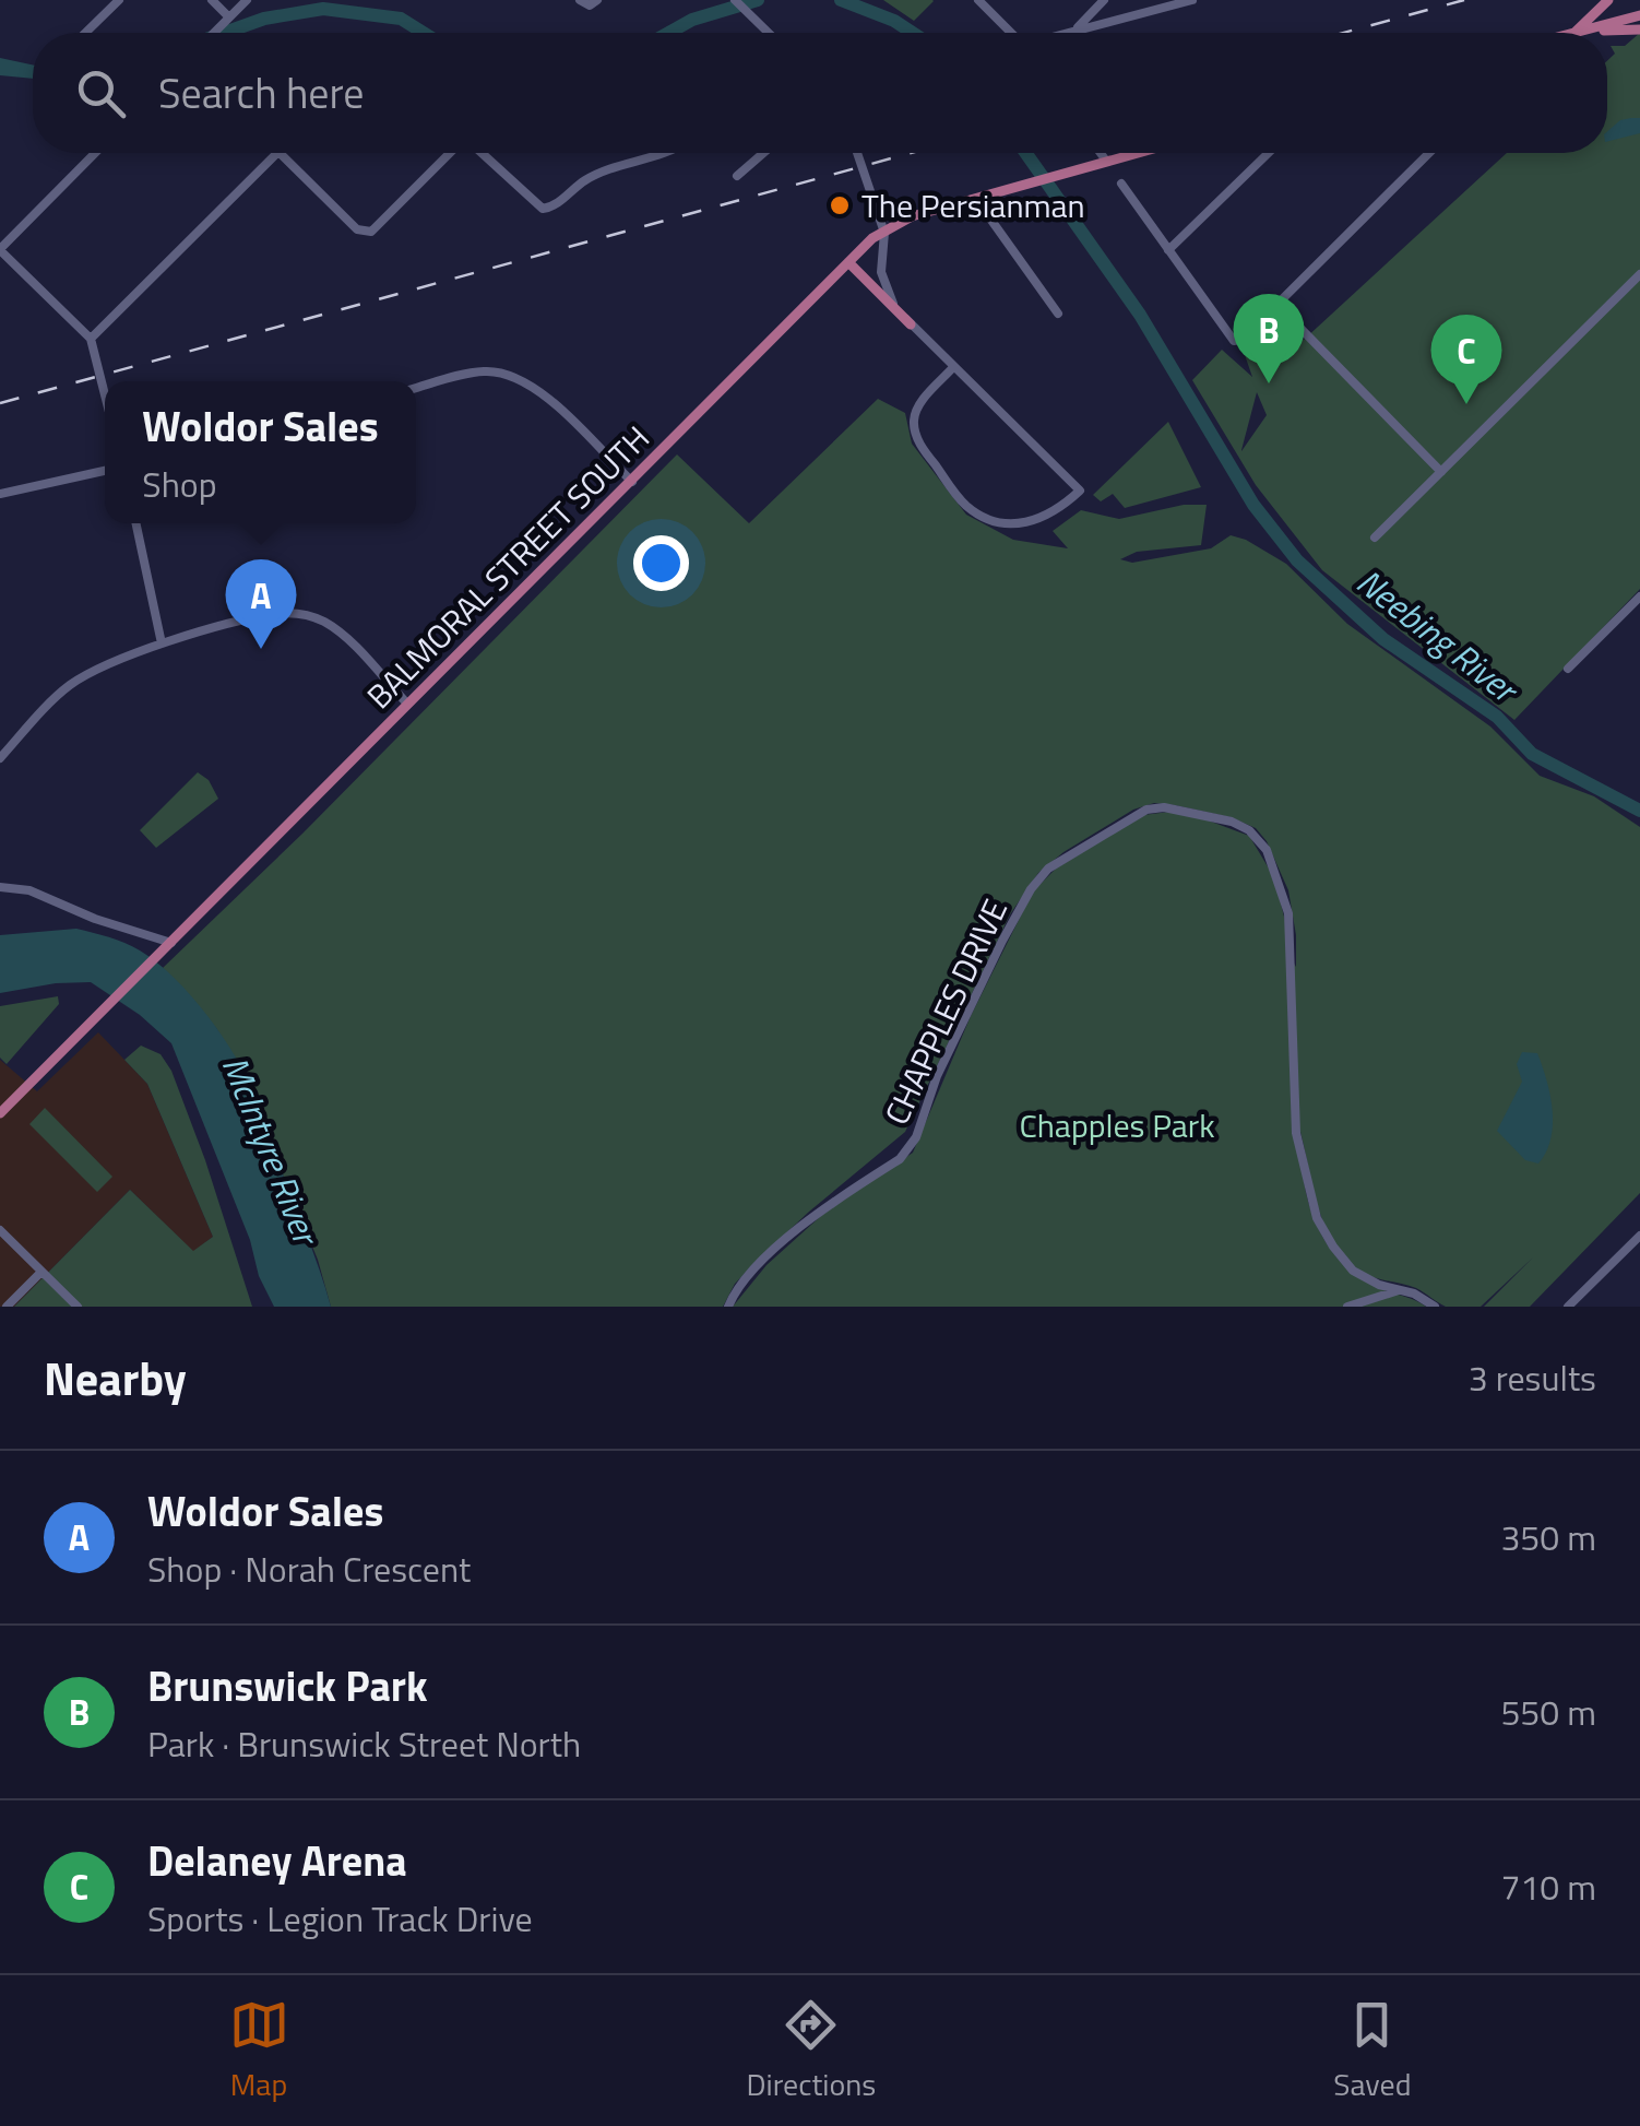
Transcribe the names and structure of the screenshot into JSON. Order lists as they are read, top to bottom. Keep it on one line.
{"streets":{"main road":["BALMORAL STREET SOUTH"],"street":["CHAPPLES DRIVE"]},"water":["Neebing River","McIntyre River"],"parks":["Chapples Park"],"places":["The Persianman"],"page":{"search":"Search here","pins":["B","C","A"],"popup":["Woldor Sales","Shop"],"heading":["Nearby","3 results"],"list":[{"mark":"A","name":"Woldor Sales","note":"Shop · Norah Crescent","value":"350 m"},{"mark":"B","name":"Brunswick Park","note":"Park · Brunswick Street North","value":"550 m"},{"mark":"C","name":"Delaney Arena","note":"Sports · Legion Track Drive","value":"710 m"}],"nav":["Map","Directions","Saved"]}}
